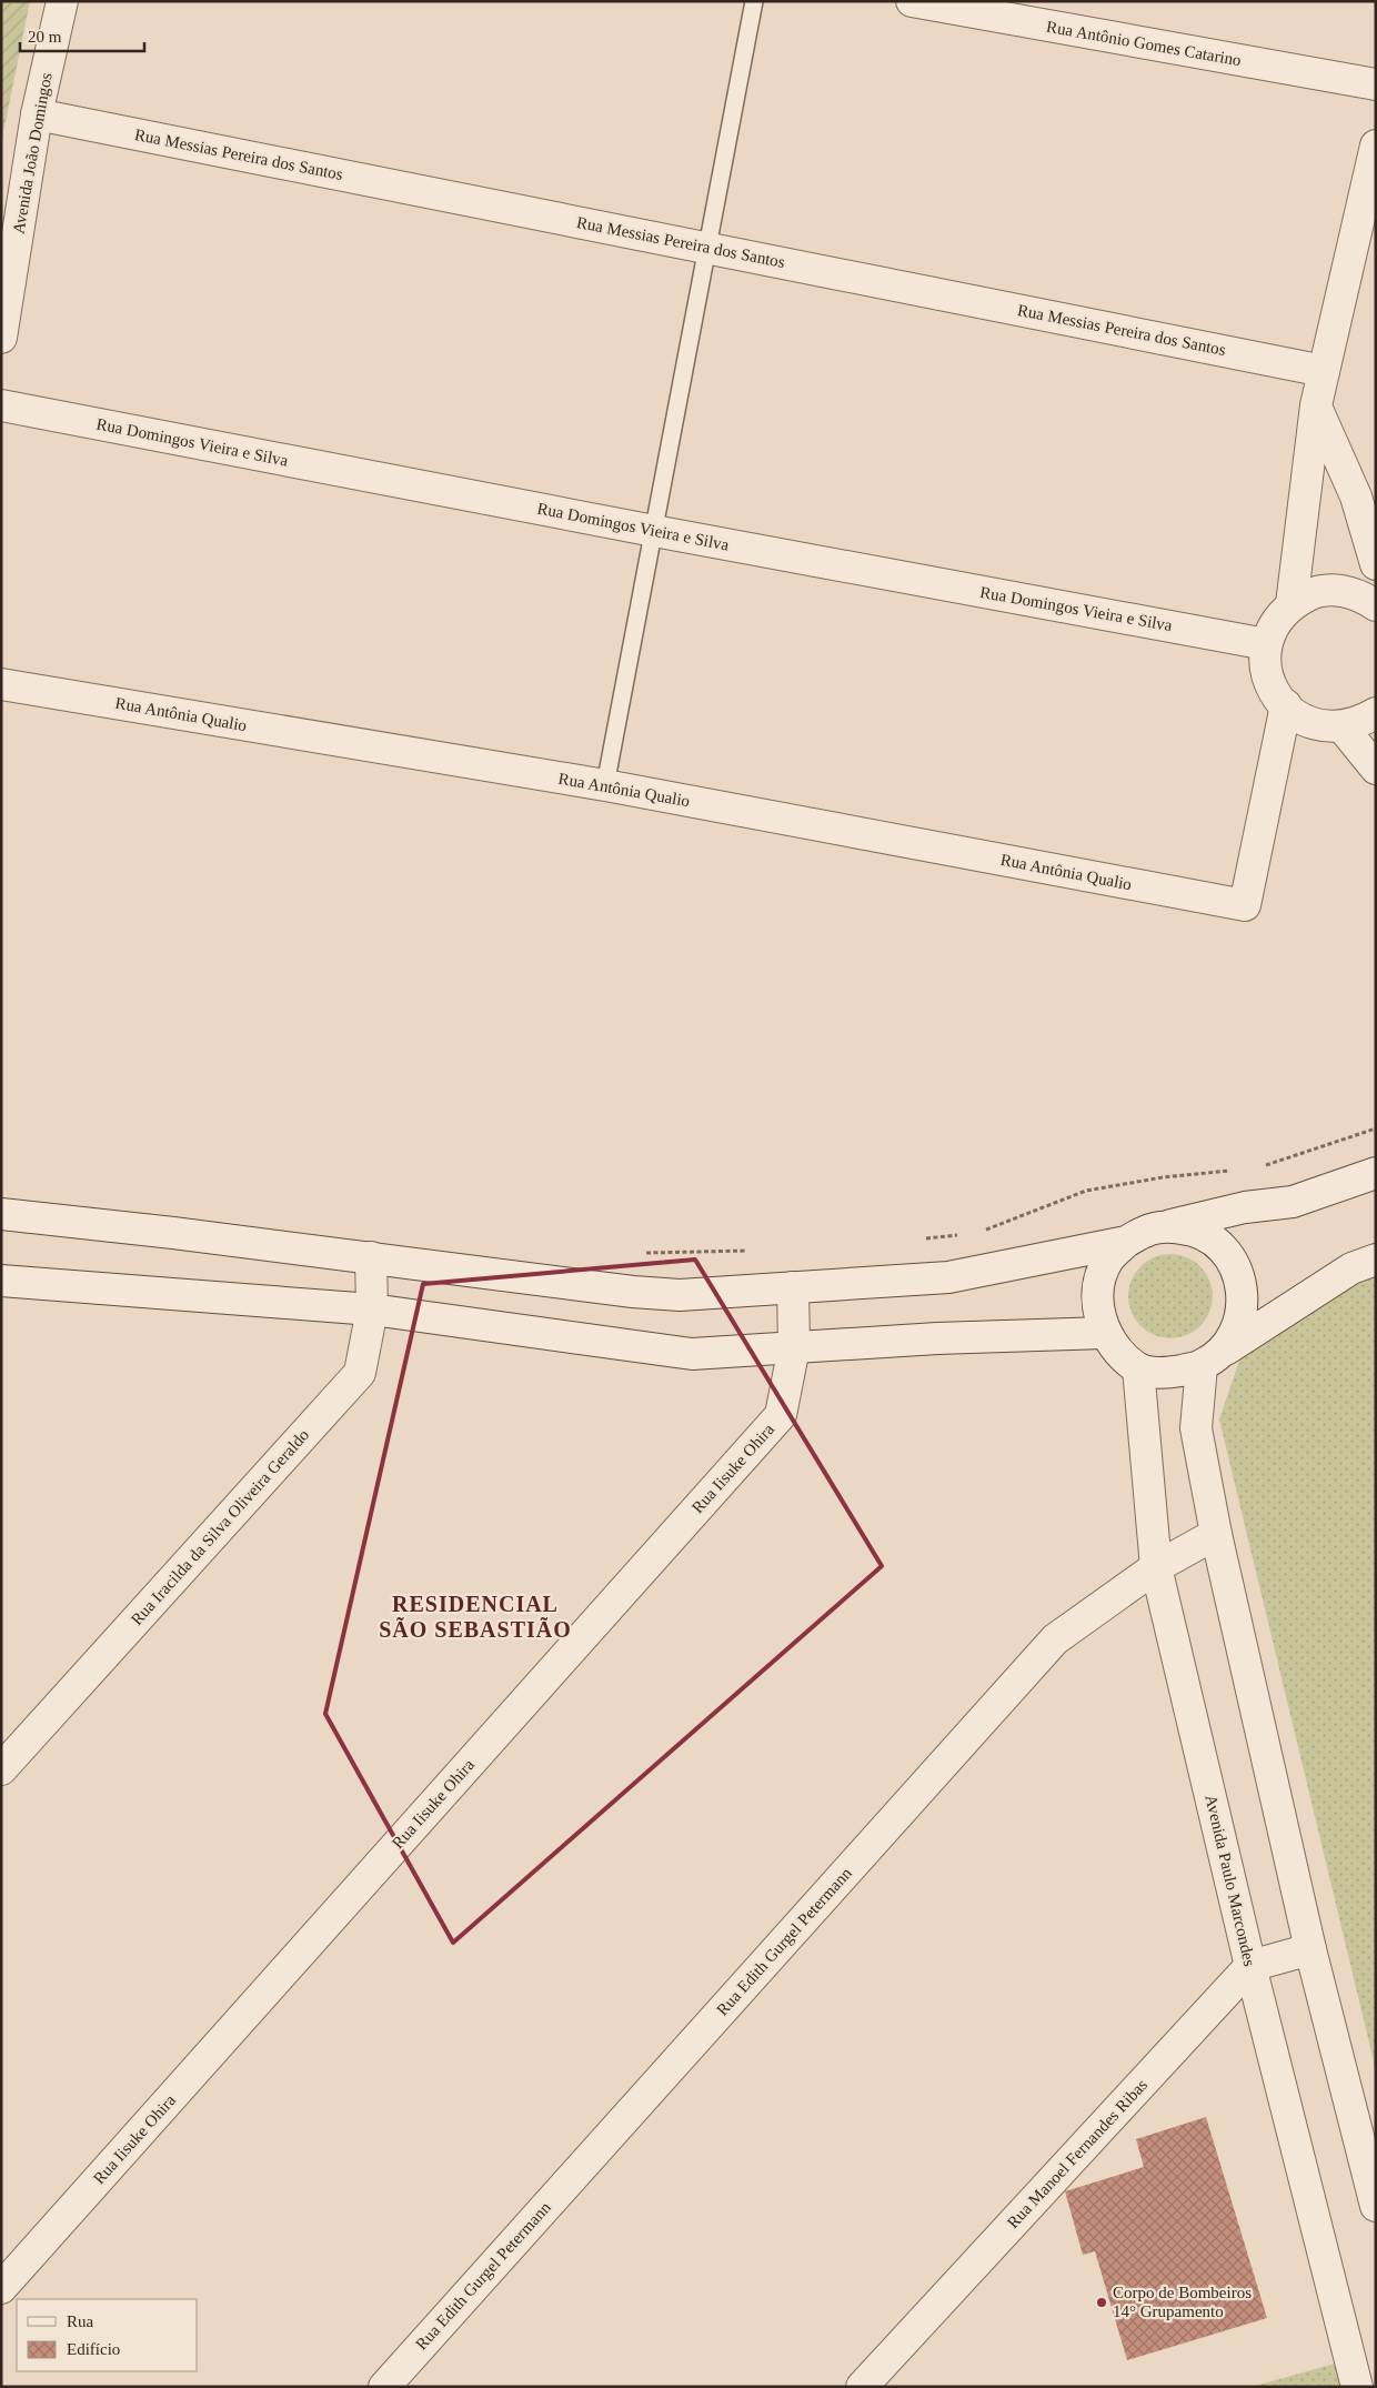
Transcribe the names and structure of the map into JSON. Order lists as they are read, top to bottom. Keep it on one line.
{"streets":{"street":["Rua Antônio Gomes Catarino","Avenida João Domingos","Rua Messias Pereira dos Santos","Rua Domingos Vieira e Silva","Rua Antônia Qualio","Rua Iisuke Ohira","Rua Iracilda da Silva Oliveira Geraldo","Avenida Paulo Marcondes","Rua Edith Gurgel Petermann","Rua Manoel Fernandes Ribas"]},"crossings":[["Avenida João Domingos","Rua Messias Pereira dos Santos"],["Avenida Paulo Marcondes","Rua Edith Gurgel Petermann"],["Avenida Paulo Marcondes","Rua Manoel Fernandes Ribas"]],"districts":["RESIDENCIAL SÃO SEBASTIÃO"],"places":["Corpo de Bombeiros 14° Grupamento"],"legend":["Rua","Edifício"],"scale_bar":"20 m"}
